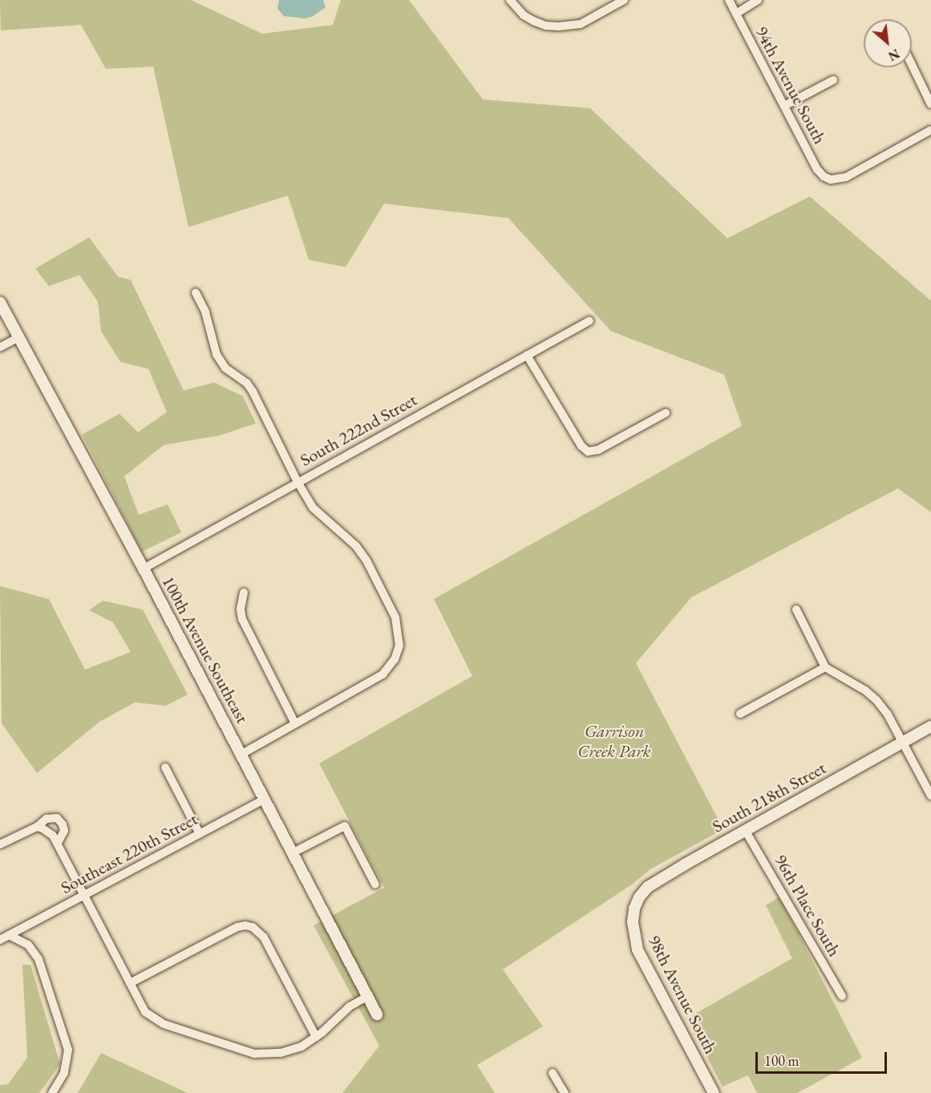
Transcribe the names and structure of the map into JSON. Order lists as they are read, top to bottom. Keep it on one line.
{"streets":{"street":["94th Avenue South","South 222nd Street","100th Avenue Southeast","South 218th Street","Southeast 220th Street","96th Place South","98th Avenue South"]},"crossings":[["South 222nd Street","100th Avenue Southeast"],["100th Avenue Southeast","Southeast 220th Street"],["South 218th Street","96th Place South"],["South 218th Street","98th Avenue South"]],"parks":["Garrison Creek Park"],"scale_bar":"100 m","north":"bottom right"}
